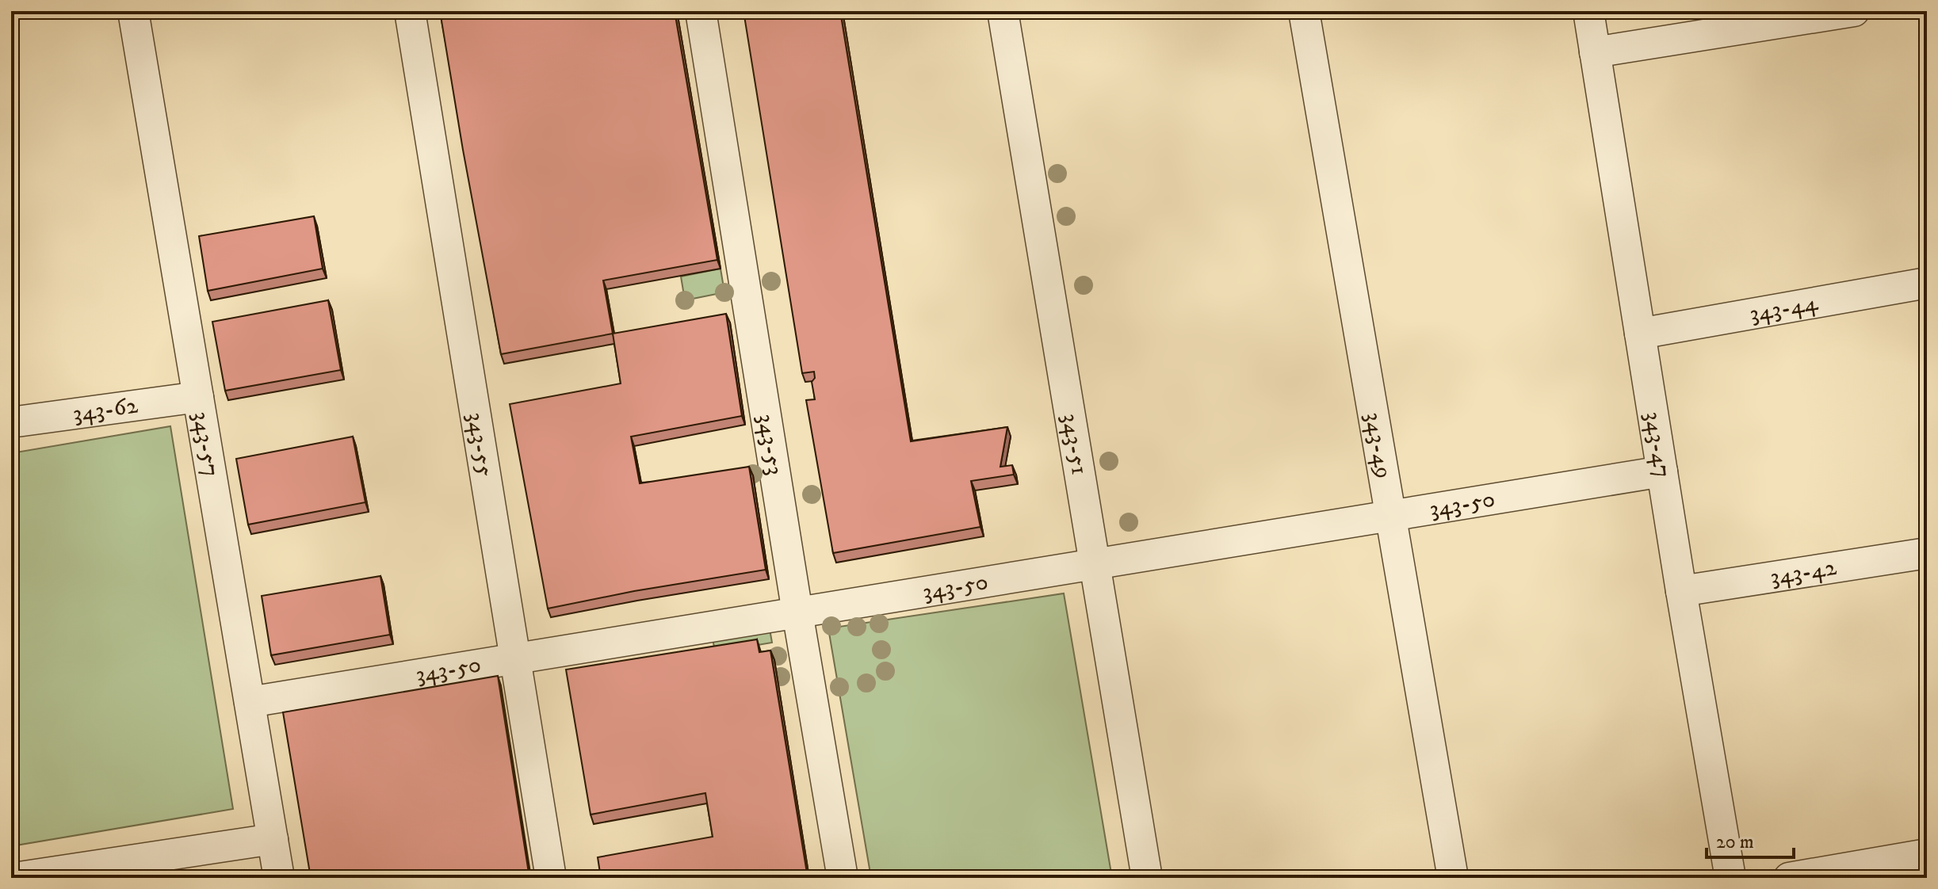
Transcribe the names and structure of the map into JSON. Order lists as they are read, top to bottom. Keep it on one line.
{"streets":{"street":["343-44","343-62","343-57","343-55","343-53","343-51","343-49","343-47","343-50","343-42"]},"crossings":[["343-44","343-47"],["343-62","343-57"],["343-57","343-50"],["343-55","343-50"],["343-53","343-50"],["343-51","343-50"],["343-49","343-50"],["343-47","343-50"],["343-47","343-42"]],"scale_bar":"20 m"}
